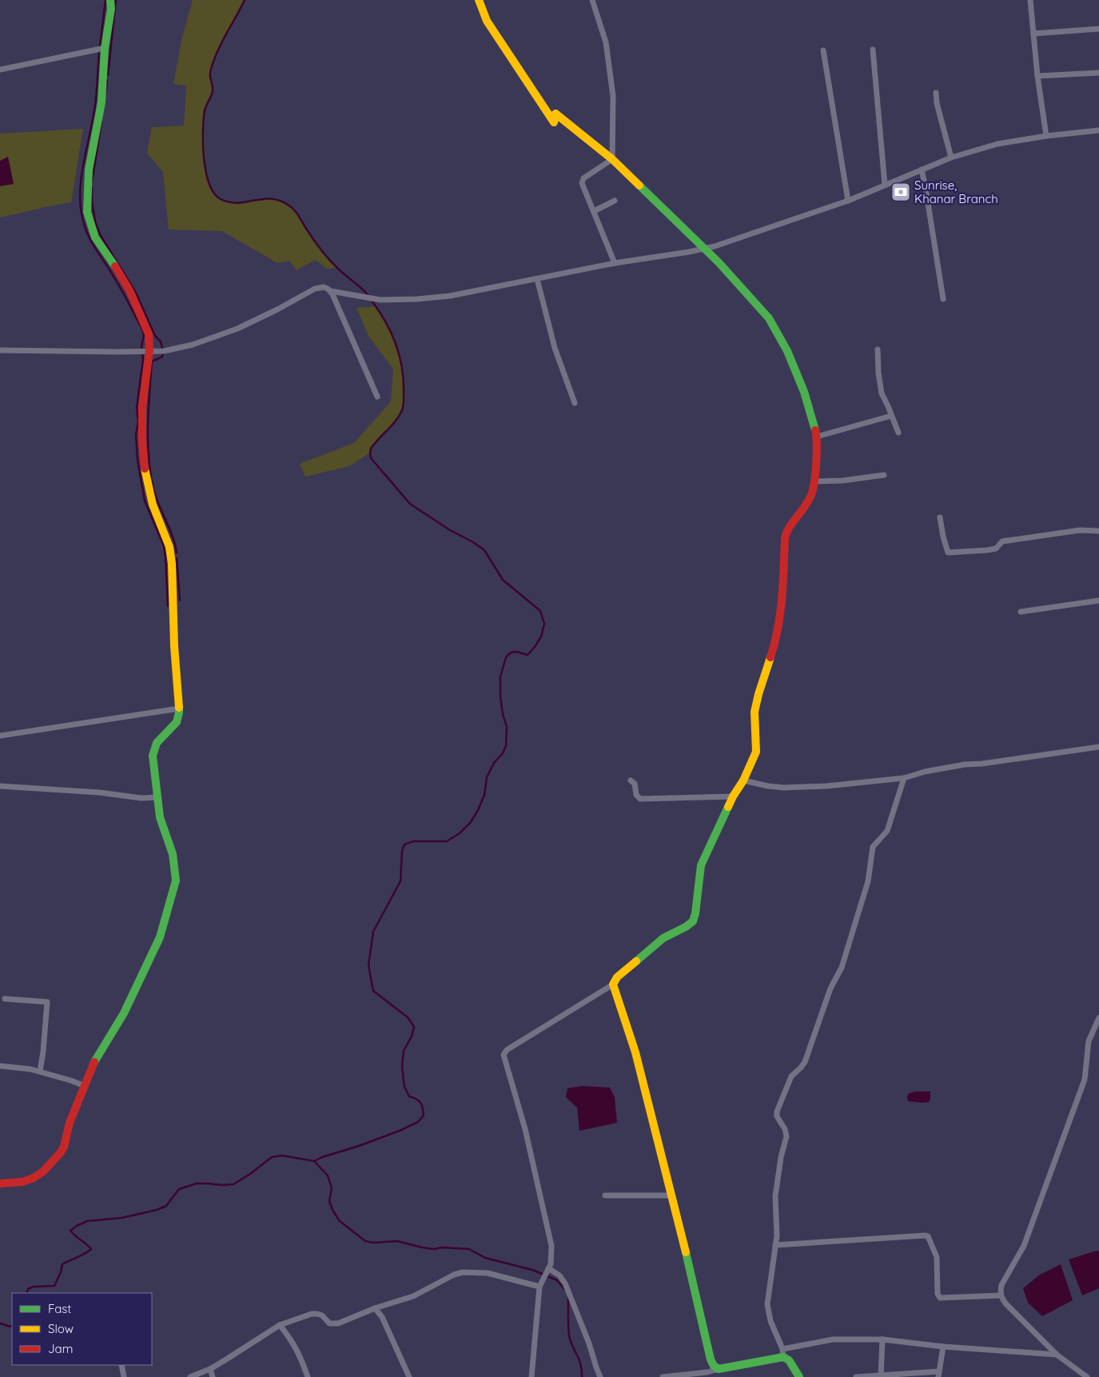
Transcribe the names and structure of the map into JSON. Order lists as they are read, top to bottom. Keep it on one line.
{"places":{"bank":["Sunrise, Khanar Branch"]},"legend":["Fast","Slow","Jam"]}
